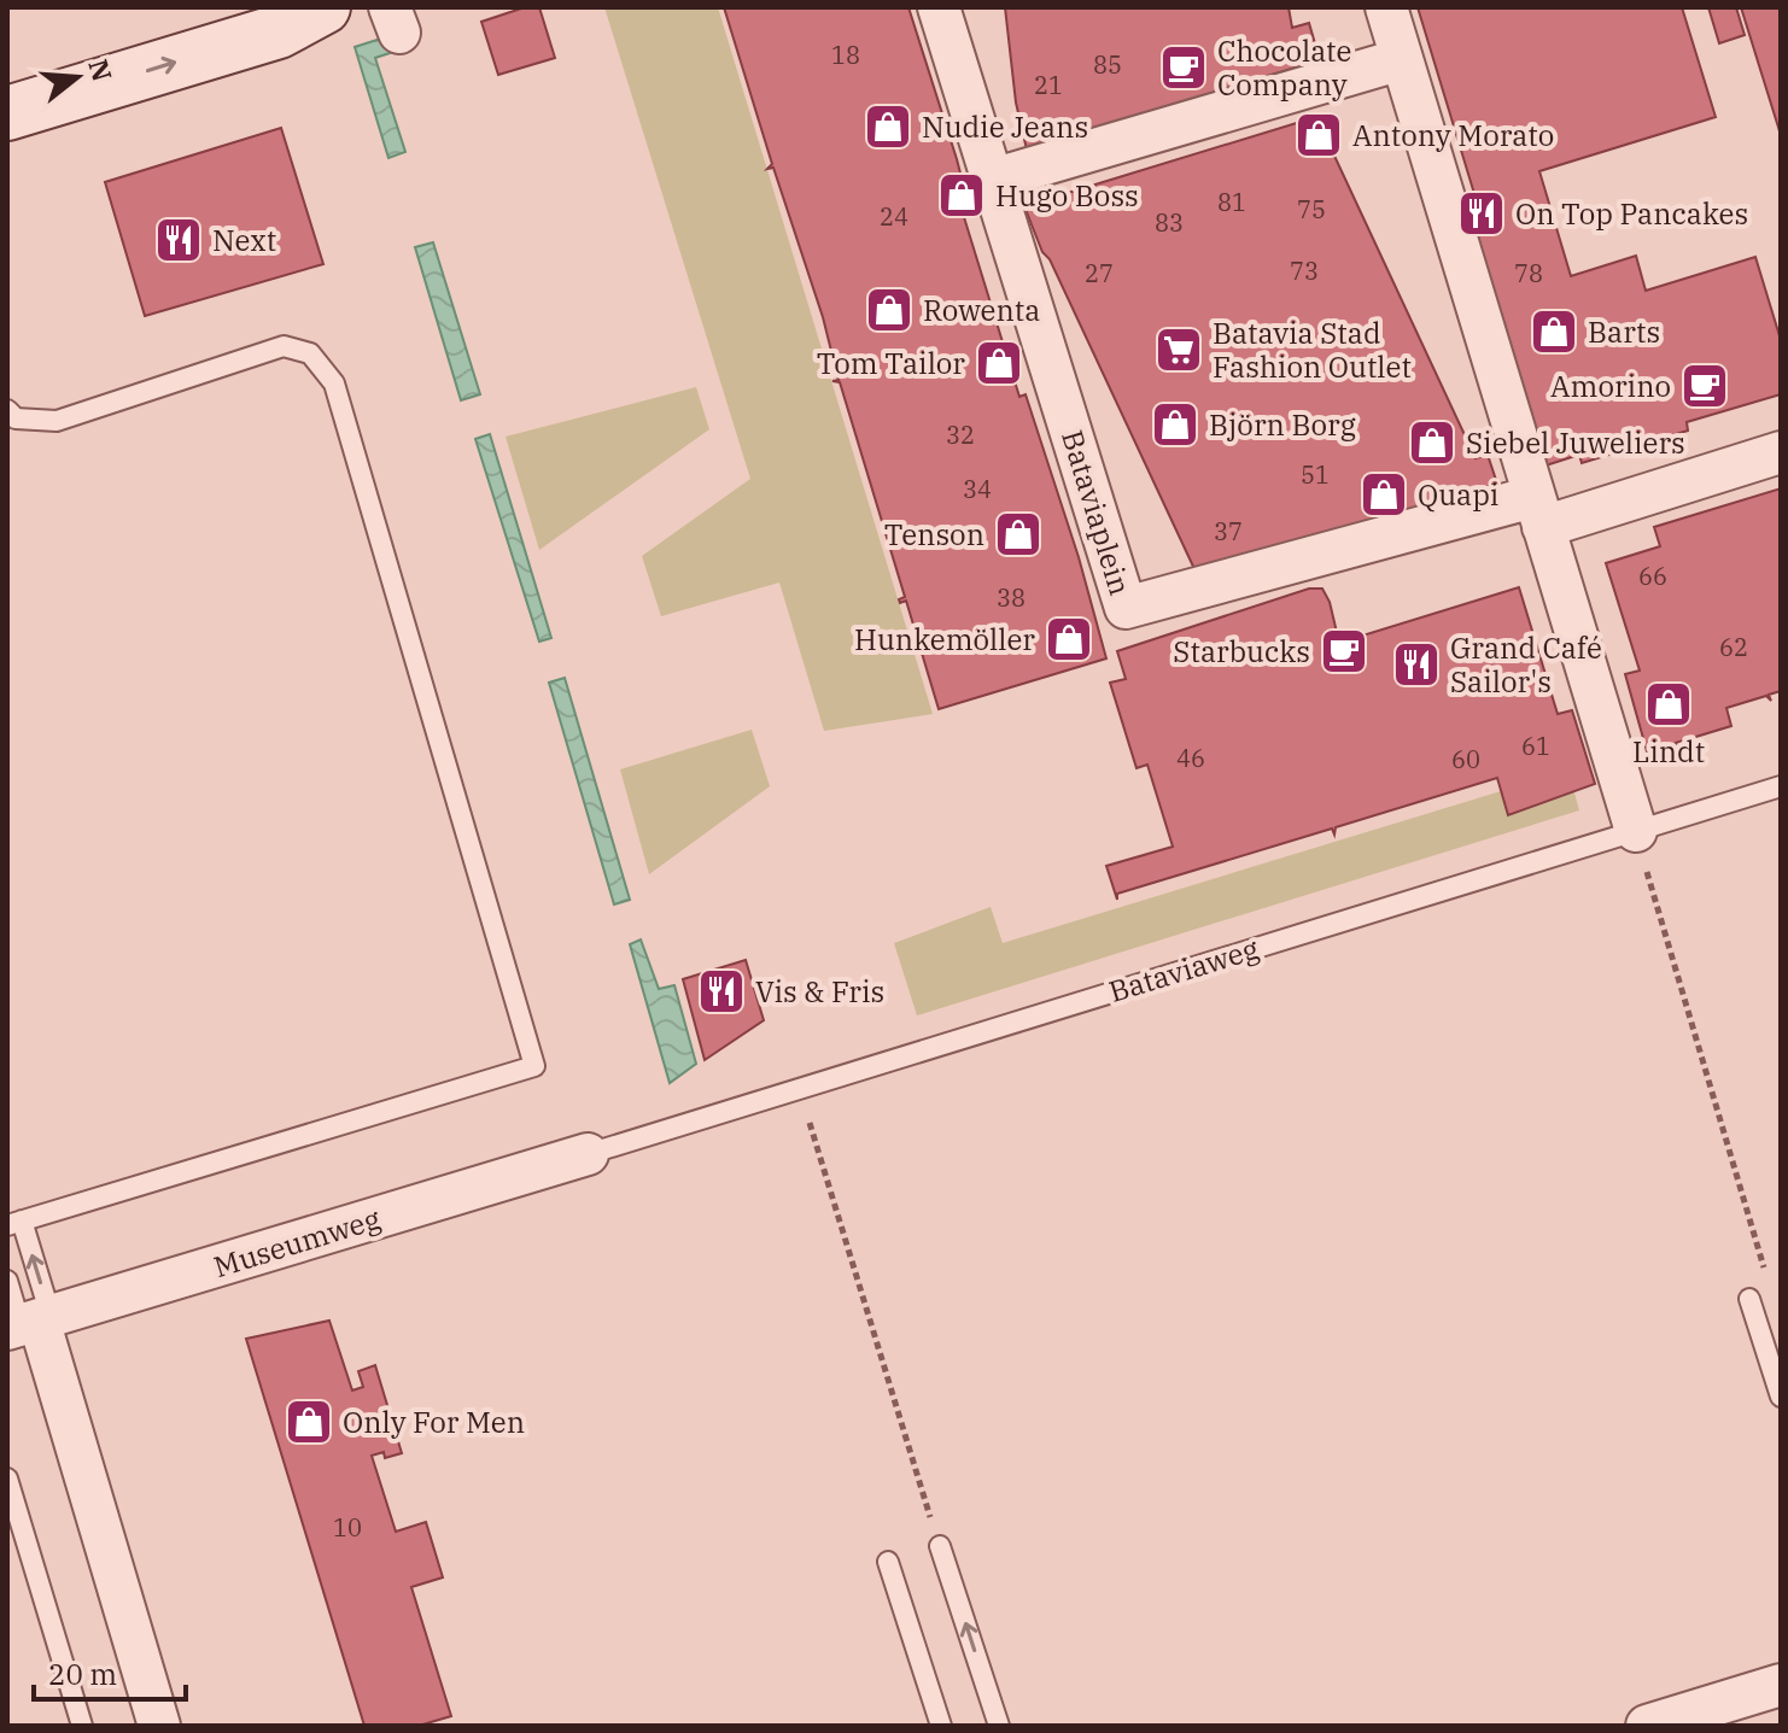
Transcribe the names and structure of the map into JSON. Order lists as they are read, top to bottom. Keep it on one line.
{"streets":{"street":["Bataviaplein","Museumweg"],"lane":["Bataviaweg"]},"crossings":[["Bataviaweg","Museumweg"]],"places":{"cafe":["Chocolate Company","Amorino","Starbucks"],"shop":["Nudie Jeans","Antony Morato","Hugo Boss","Rowenta","Barts","Tom Tailor","Björn Borg","Siebel Juweliers","Quapi","Tenson","Hunkemöller","Lindt","Only For Men"],"restaurant":["On Top Pancakes","Next","Grand Café Sailor's","Vis & Fris"],"supermarket":["Batavia Stad Fashion Outlet"]},"house_numbers":["18","85","21","81","75","24","83","73","27","78","32","51","34","37","66","38","62","61","46","60","10"],"scale_bar":"20 m","north":"right"}
